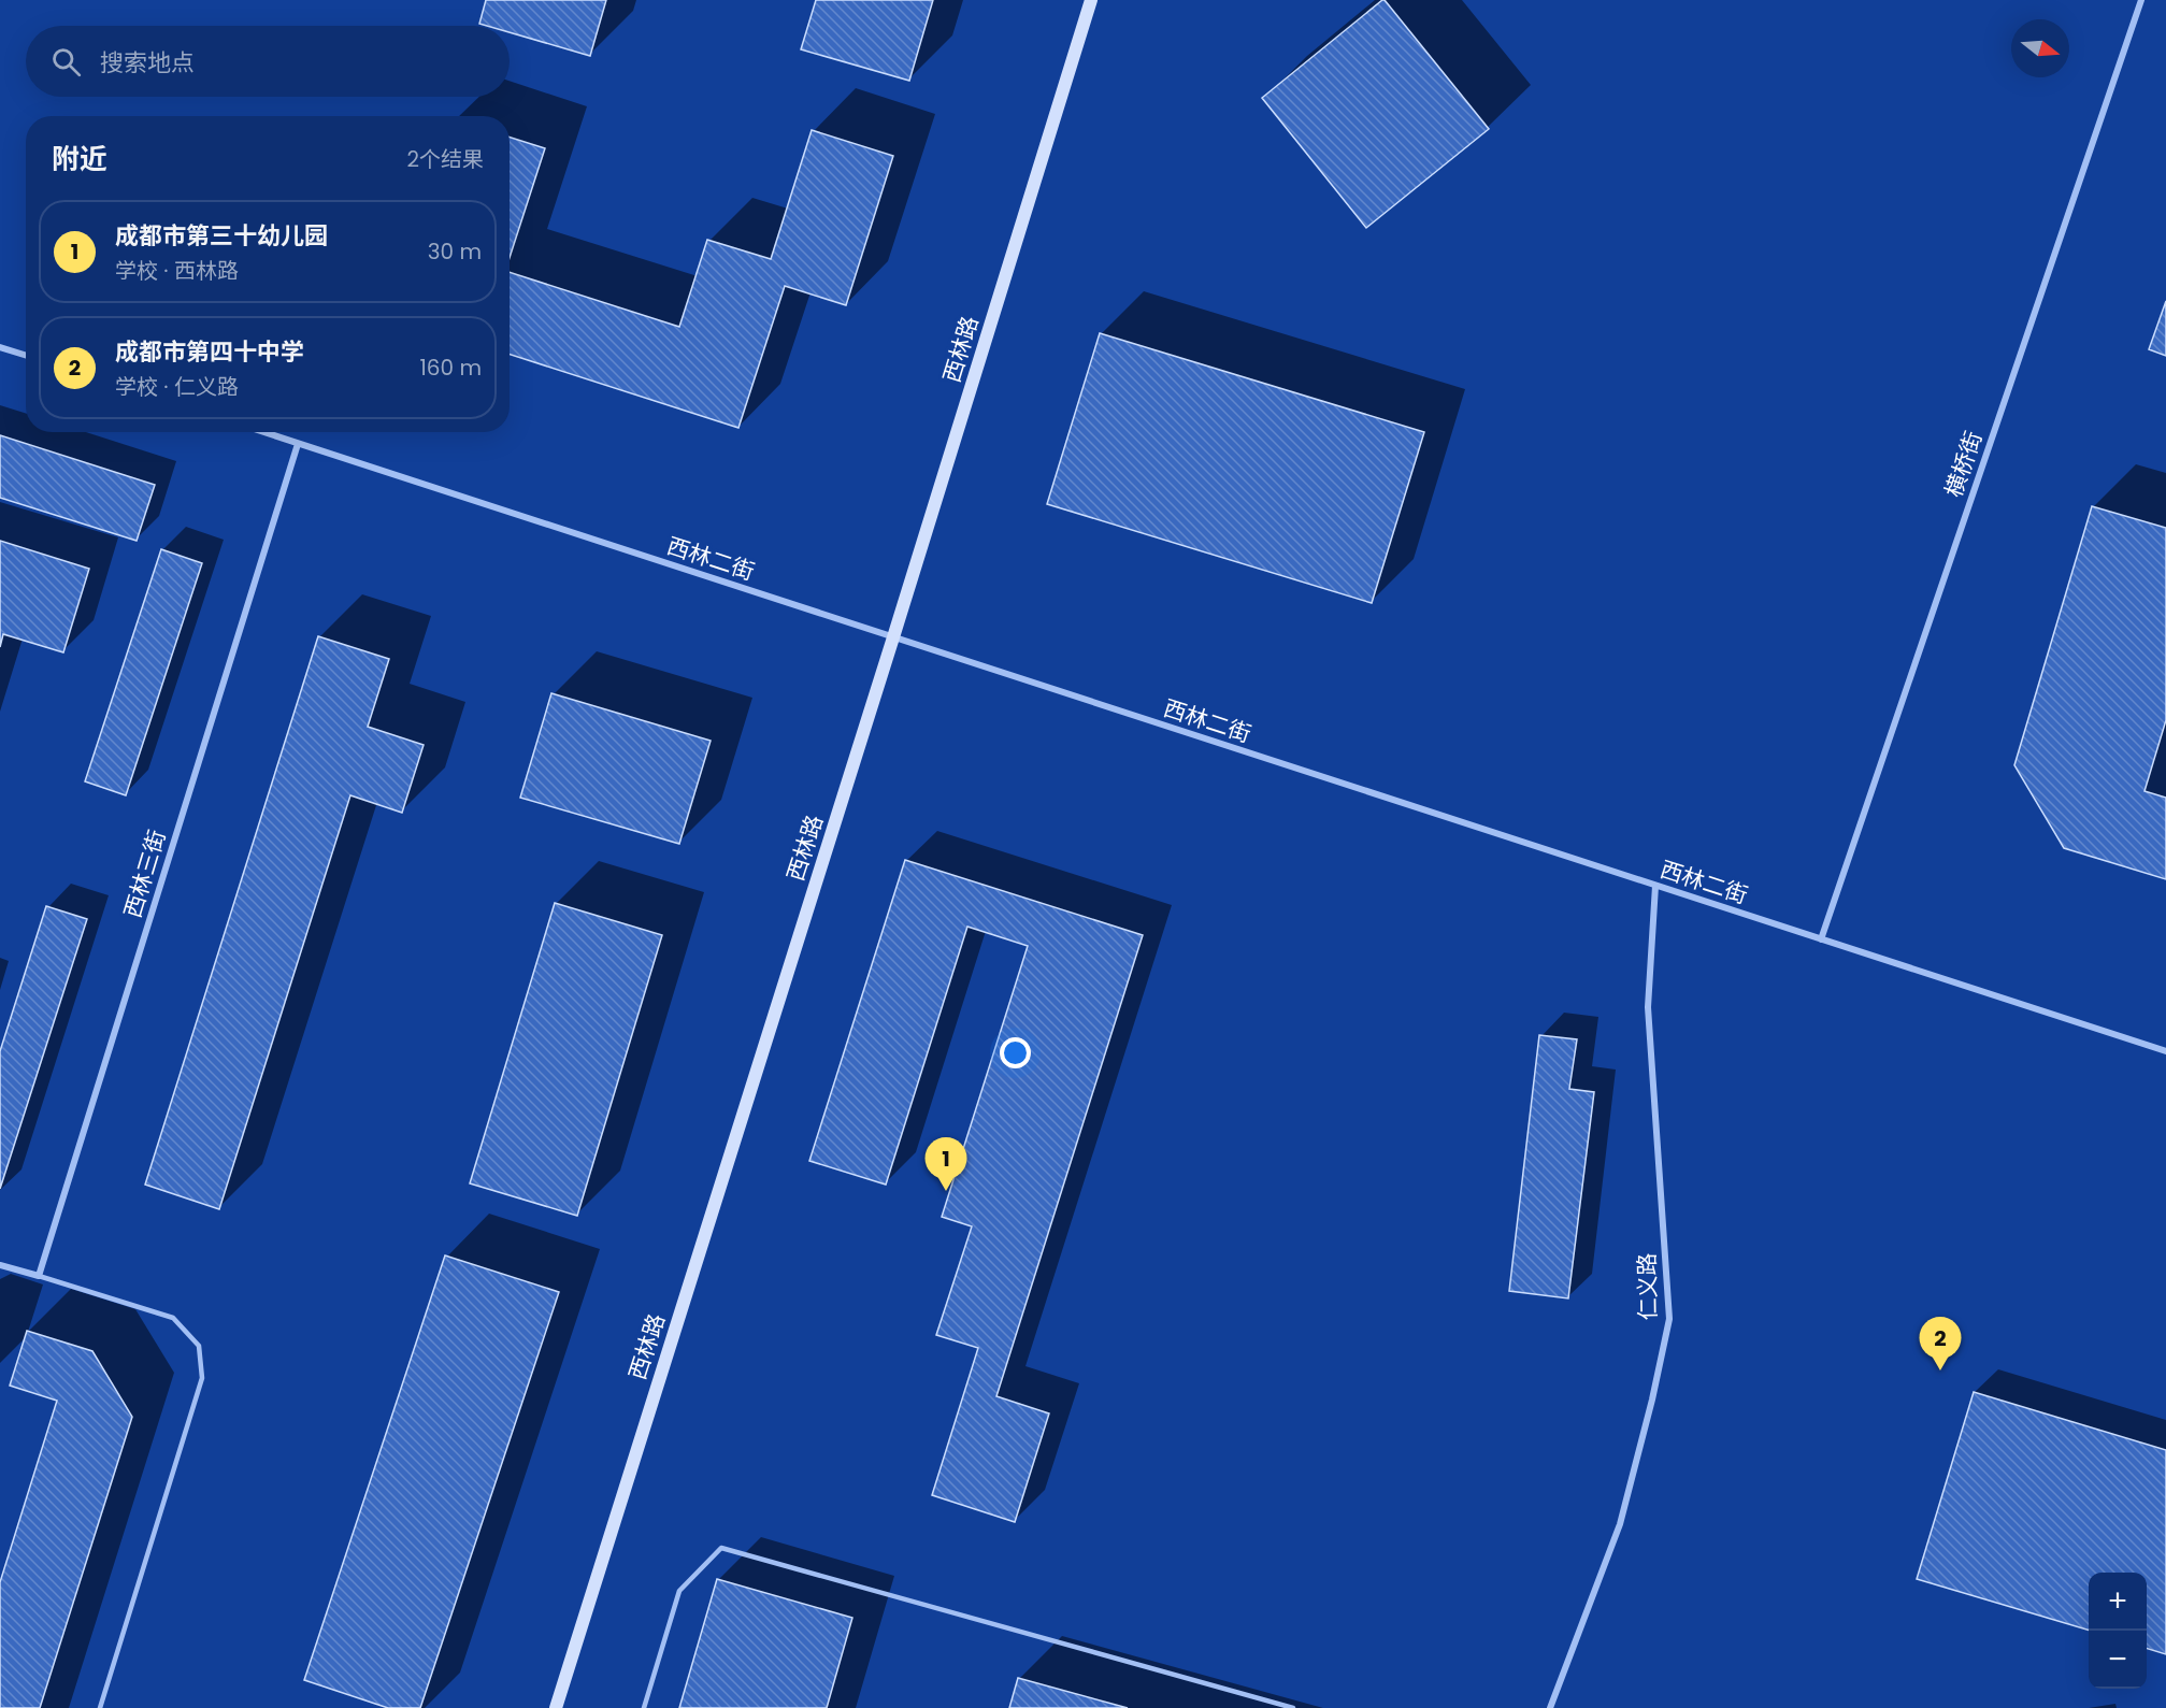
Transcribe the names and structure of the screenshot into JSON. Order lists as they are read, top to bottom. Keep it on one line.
{"streets":{"street":["西林路","横桥街","西林二街","西林三街","仁义路"]},"crossings":[["西林路","西林二街"],["横桥街","西林二街"],["西林二街","西林三街"],["西林二街","仁义路"]],"north":"right","page":{"search":"搜索地点","heading":["附近","2个结果"],"list":[{"mark":"1","name":"成都市第三十幼儿园","note":"学校 · 西林路","value":"30 m"},{"mark":"2","name":"成都市第四十中学","note":"学校 · 仁义路","value":"160 m"}],"pins":["1","2"],"map_buttons":["+","−"]}}
